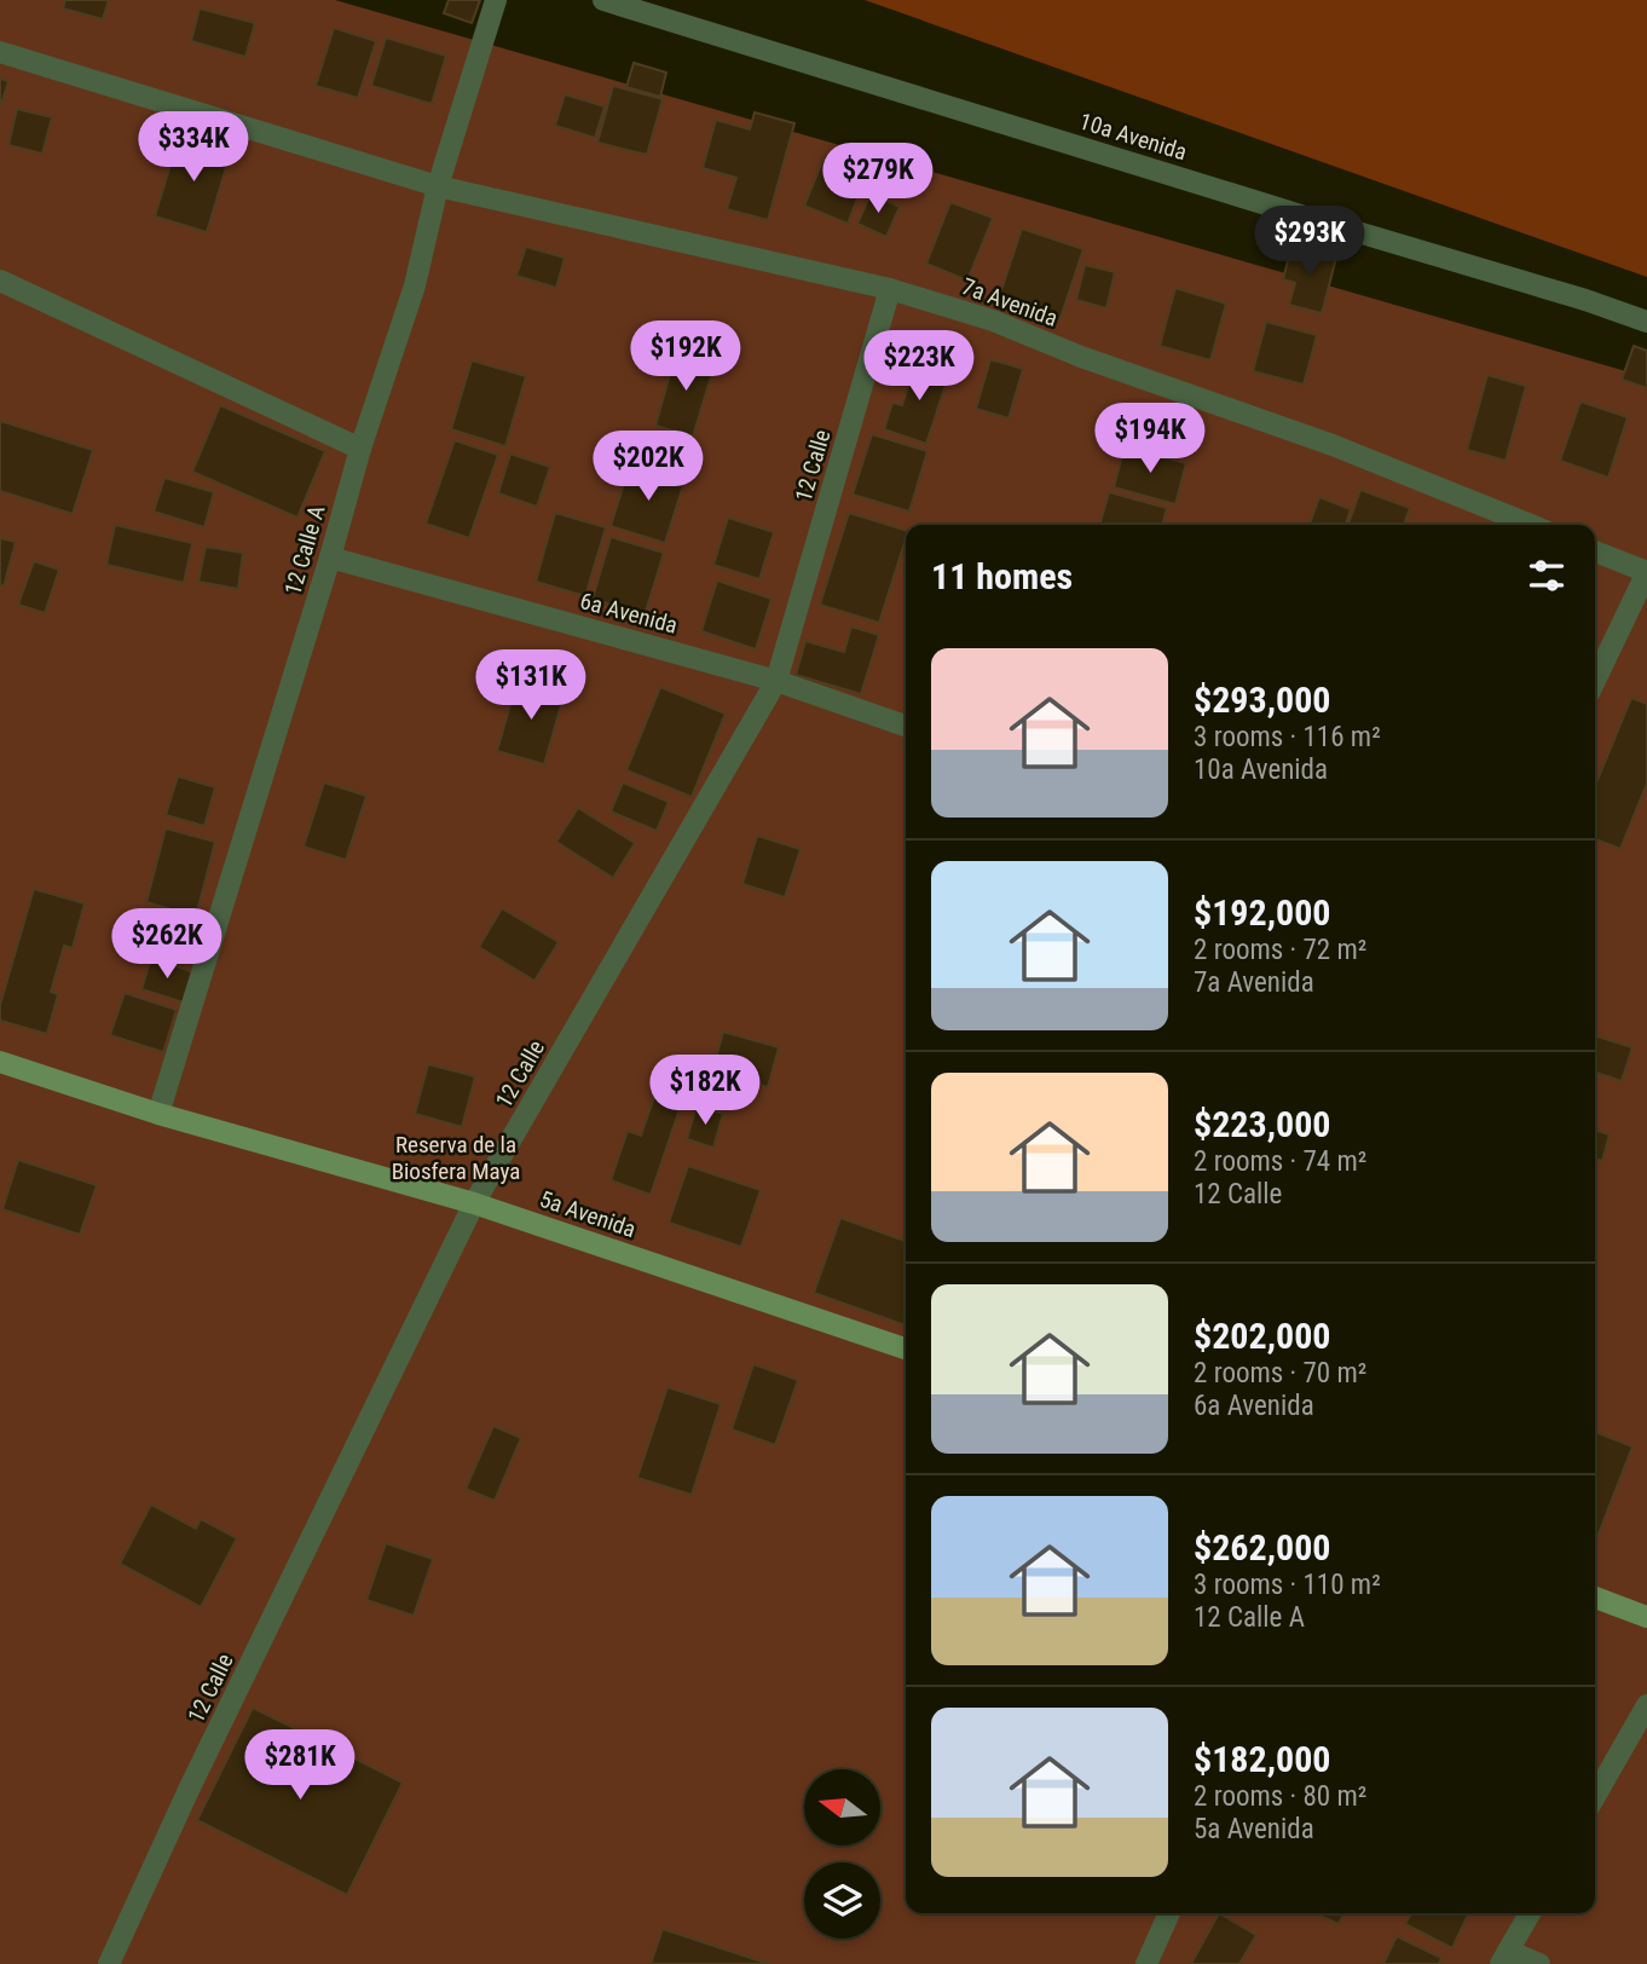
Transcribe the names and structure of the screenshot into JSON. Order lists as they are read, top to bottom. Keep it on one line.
{"streets":{"street":["10a Avenida","7a Avenida","12 Calle","12 Calle A","6a Avenida","5a Avenida"]},"crossings":[["7a Avenida","12 Calle"],["7a Avenida","12 Calle A"],["12 Calle","6a Avenida"],["12 Calle","5a Avenida"],["12 Calle A","6a Avenida"],["12 Calle A","5a Avenida"]],"parks":["Reserva de la Biosfera Maya"],"north":"left","page":{"price":["$334K","$279K","$293K","$192K","$223K","$194K","$202K","$131K","$262K","$182K","$281K"],"heading":"11 homes","list":[{"name":"$293,000","note":"3 rooms · 116 m² · 10a Avenida"},{"name":"$192,000","note":"2 rooms · 72 m² · 7a Avenida"},{"name":"$223,000","note":"2 rooms · 74 m² · 12 Calle"},{"name":"$202,000","note":"2 rooms · 70 m² · 6a Avenida"},{"name":"$262,000","note":"3 rooms · 110 m² · 12 Calle A"},{"name":"$182,000","note":"2 rooms · 80 m² · 5a Avenida"}]}}
